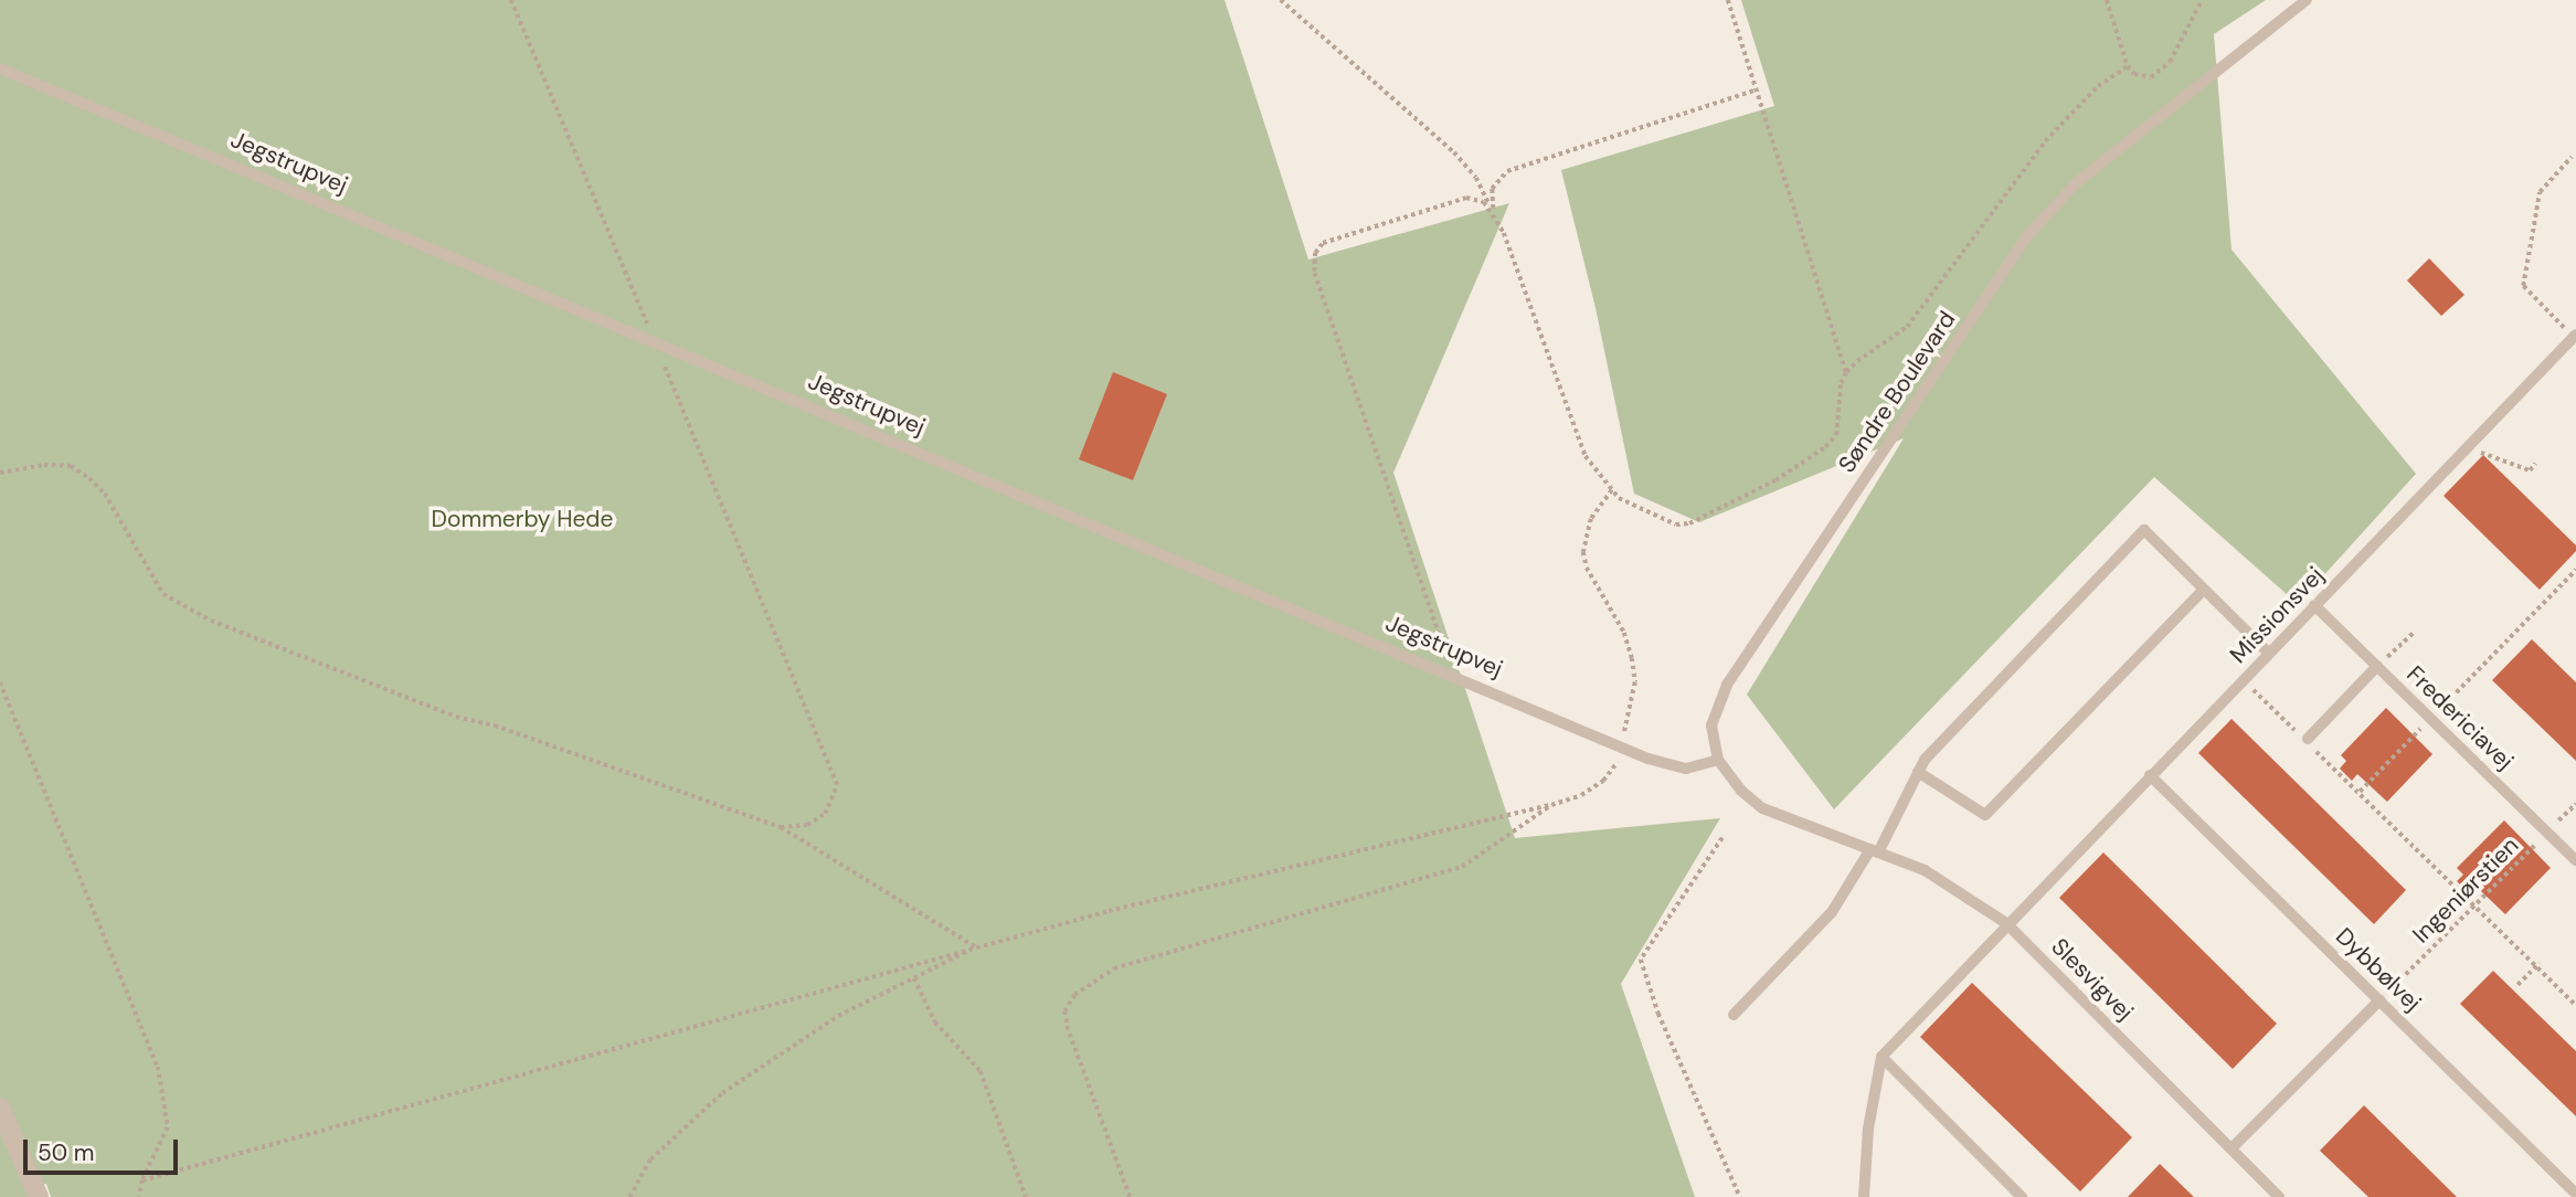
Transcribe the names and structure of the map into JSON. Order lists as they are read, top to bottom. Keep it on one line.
{"streets":{"lane":["Jegstrupvej","Søndre Boulevard","Missionsvej","Fredericiavej","Dybbølvej","Slesvigvej"],"path":["Ingeniørstien"]},"crossings":[["Jegstrupvej","Søndre Boulevard"],["Søndre Boulevard","Slesvigvej"],["Missionsvej","Fredericiavej"],["Missionsvej","Dybbølvej"],["Missionsvej","Slesvigvej"],["Fredericiavej","Ingeniørstien"],["Ingeniørstien","Dybbølvej"]],"parks":["Dommerby Hede"],"scale_bar":"50 m"}
